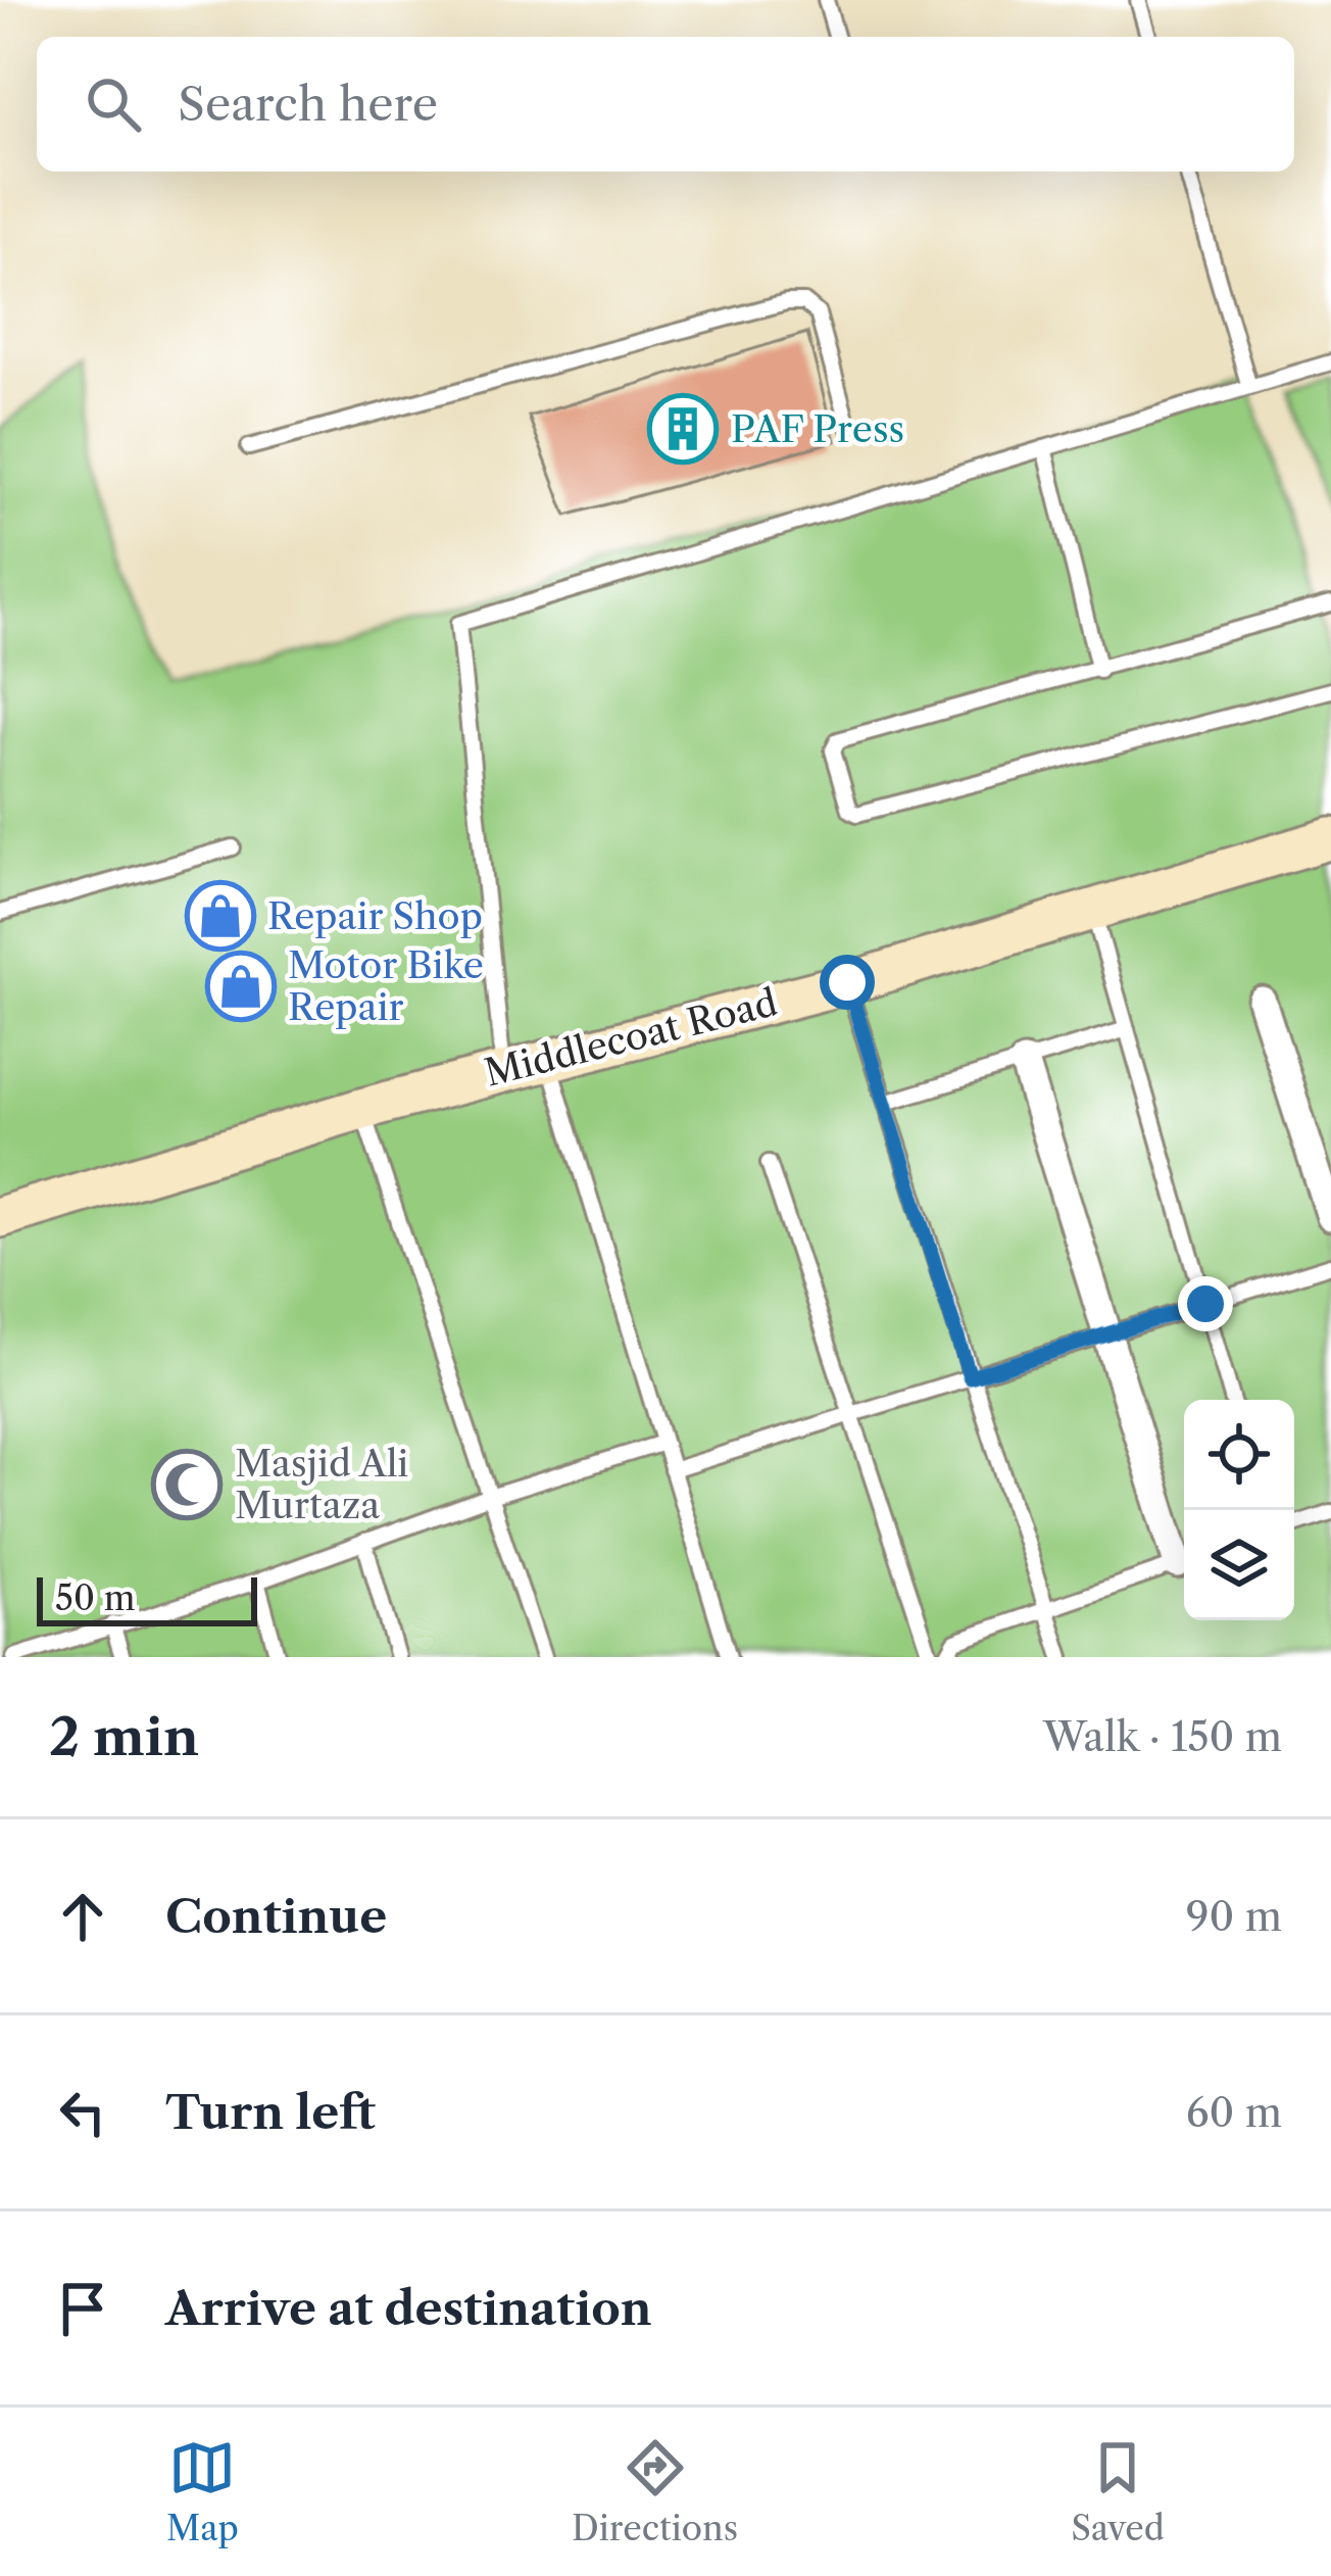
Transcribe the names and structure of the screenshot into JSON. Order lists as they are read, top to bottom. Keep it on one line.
{"streets":{"street":["Middlecoat Road"]},"places":{"building":["PAF Press"],"shop":["Repair Shop","Motor Bike Repair"],"mosque":["Masjid Ali Murtaza"]},"scale_bar":"50 m","page":{"search":"Search here","scale":"50 m","heading":["2 min","Walk · 150 m"],"list":[["Continue","90 m"],["Turn left","60 m"],"Arrive at destination"],"nav":["Map","Directions","Saved"]}}
